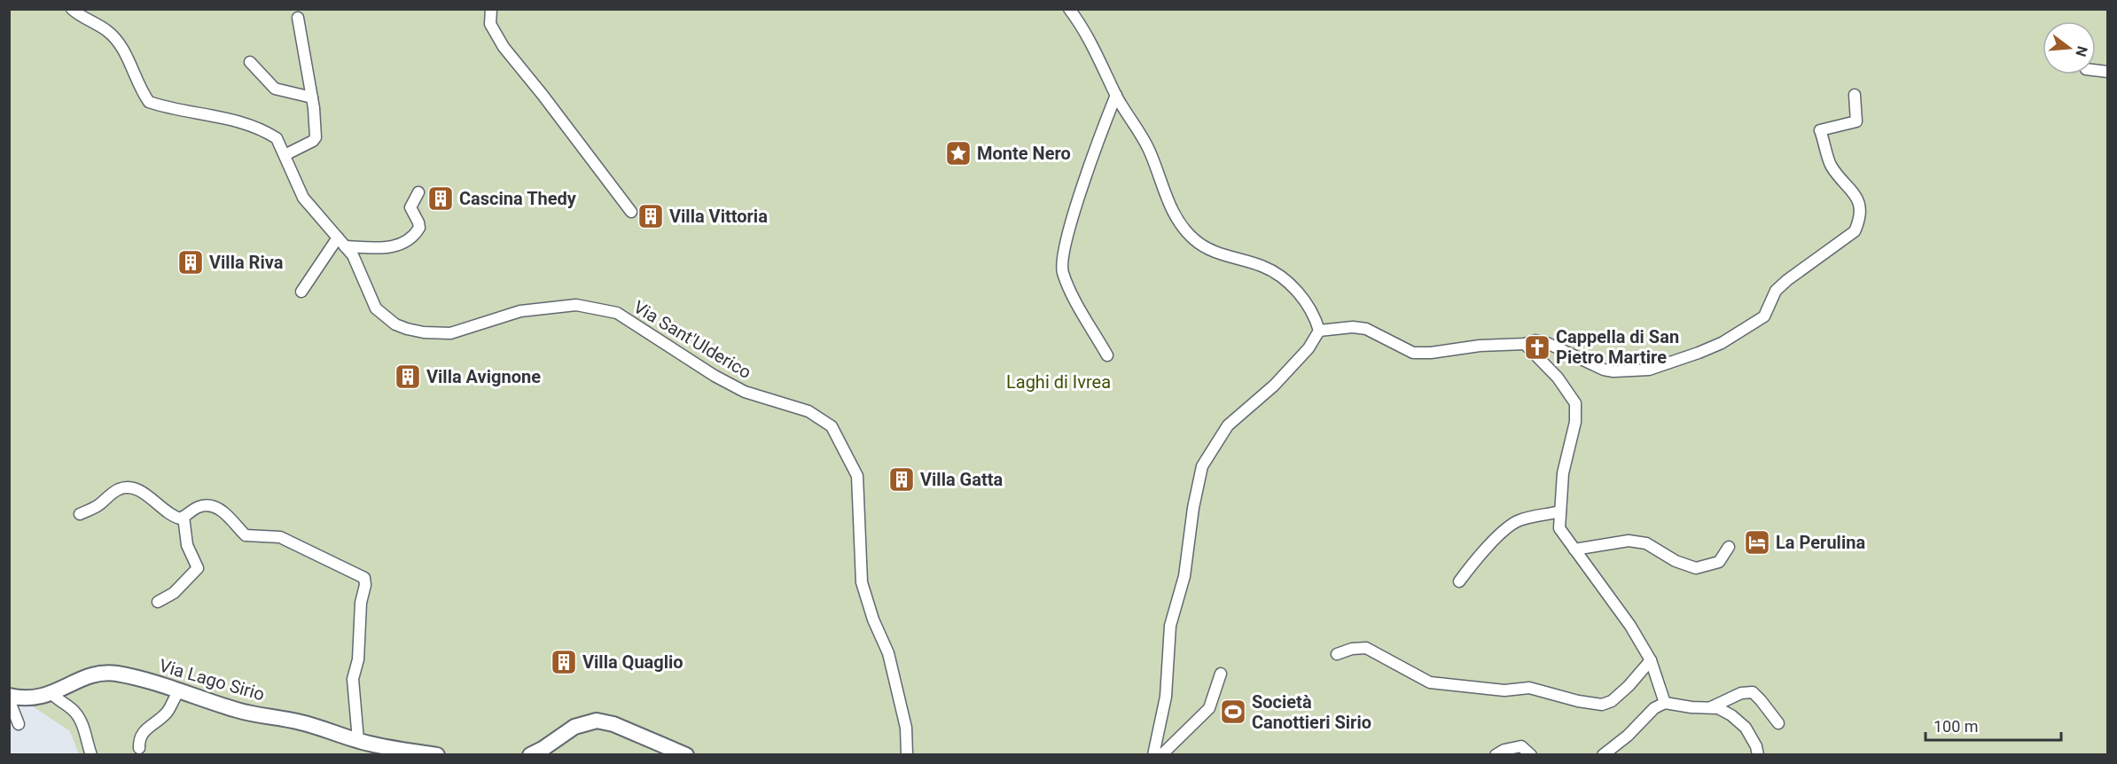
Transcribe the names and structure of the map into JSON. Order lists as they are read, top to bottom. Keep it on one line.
{"streets":{"main road":["Via Lago Sirio"],"street":["Via Sant'Ulderico"]},"parks":["Laghi di Ivrea"],"places":{"place":["Monte Nero"],"building":["Cascina Thedy","Villa Vittoria","Villa Riva","Villa Avignone","Villa Gatta","Villa Quaglio"],"church":["Cappella di San Pietro Martire"],"hotel":["La Perulina"],"sports":["Società Canottieri Sirio"]},"scale_bar":"100 m","north":"right"}
